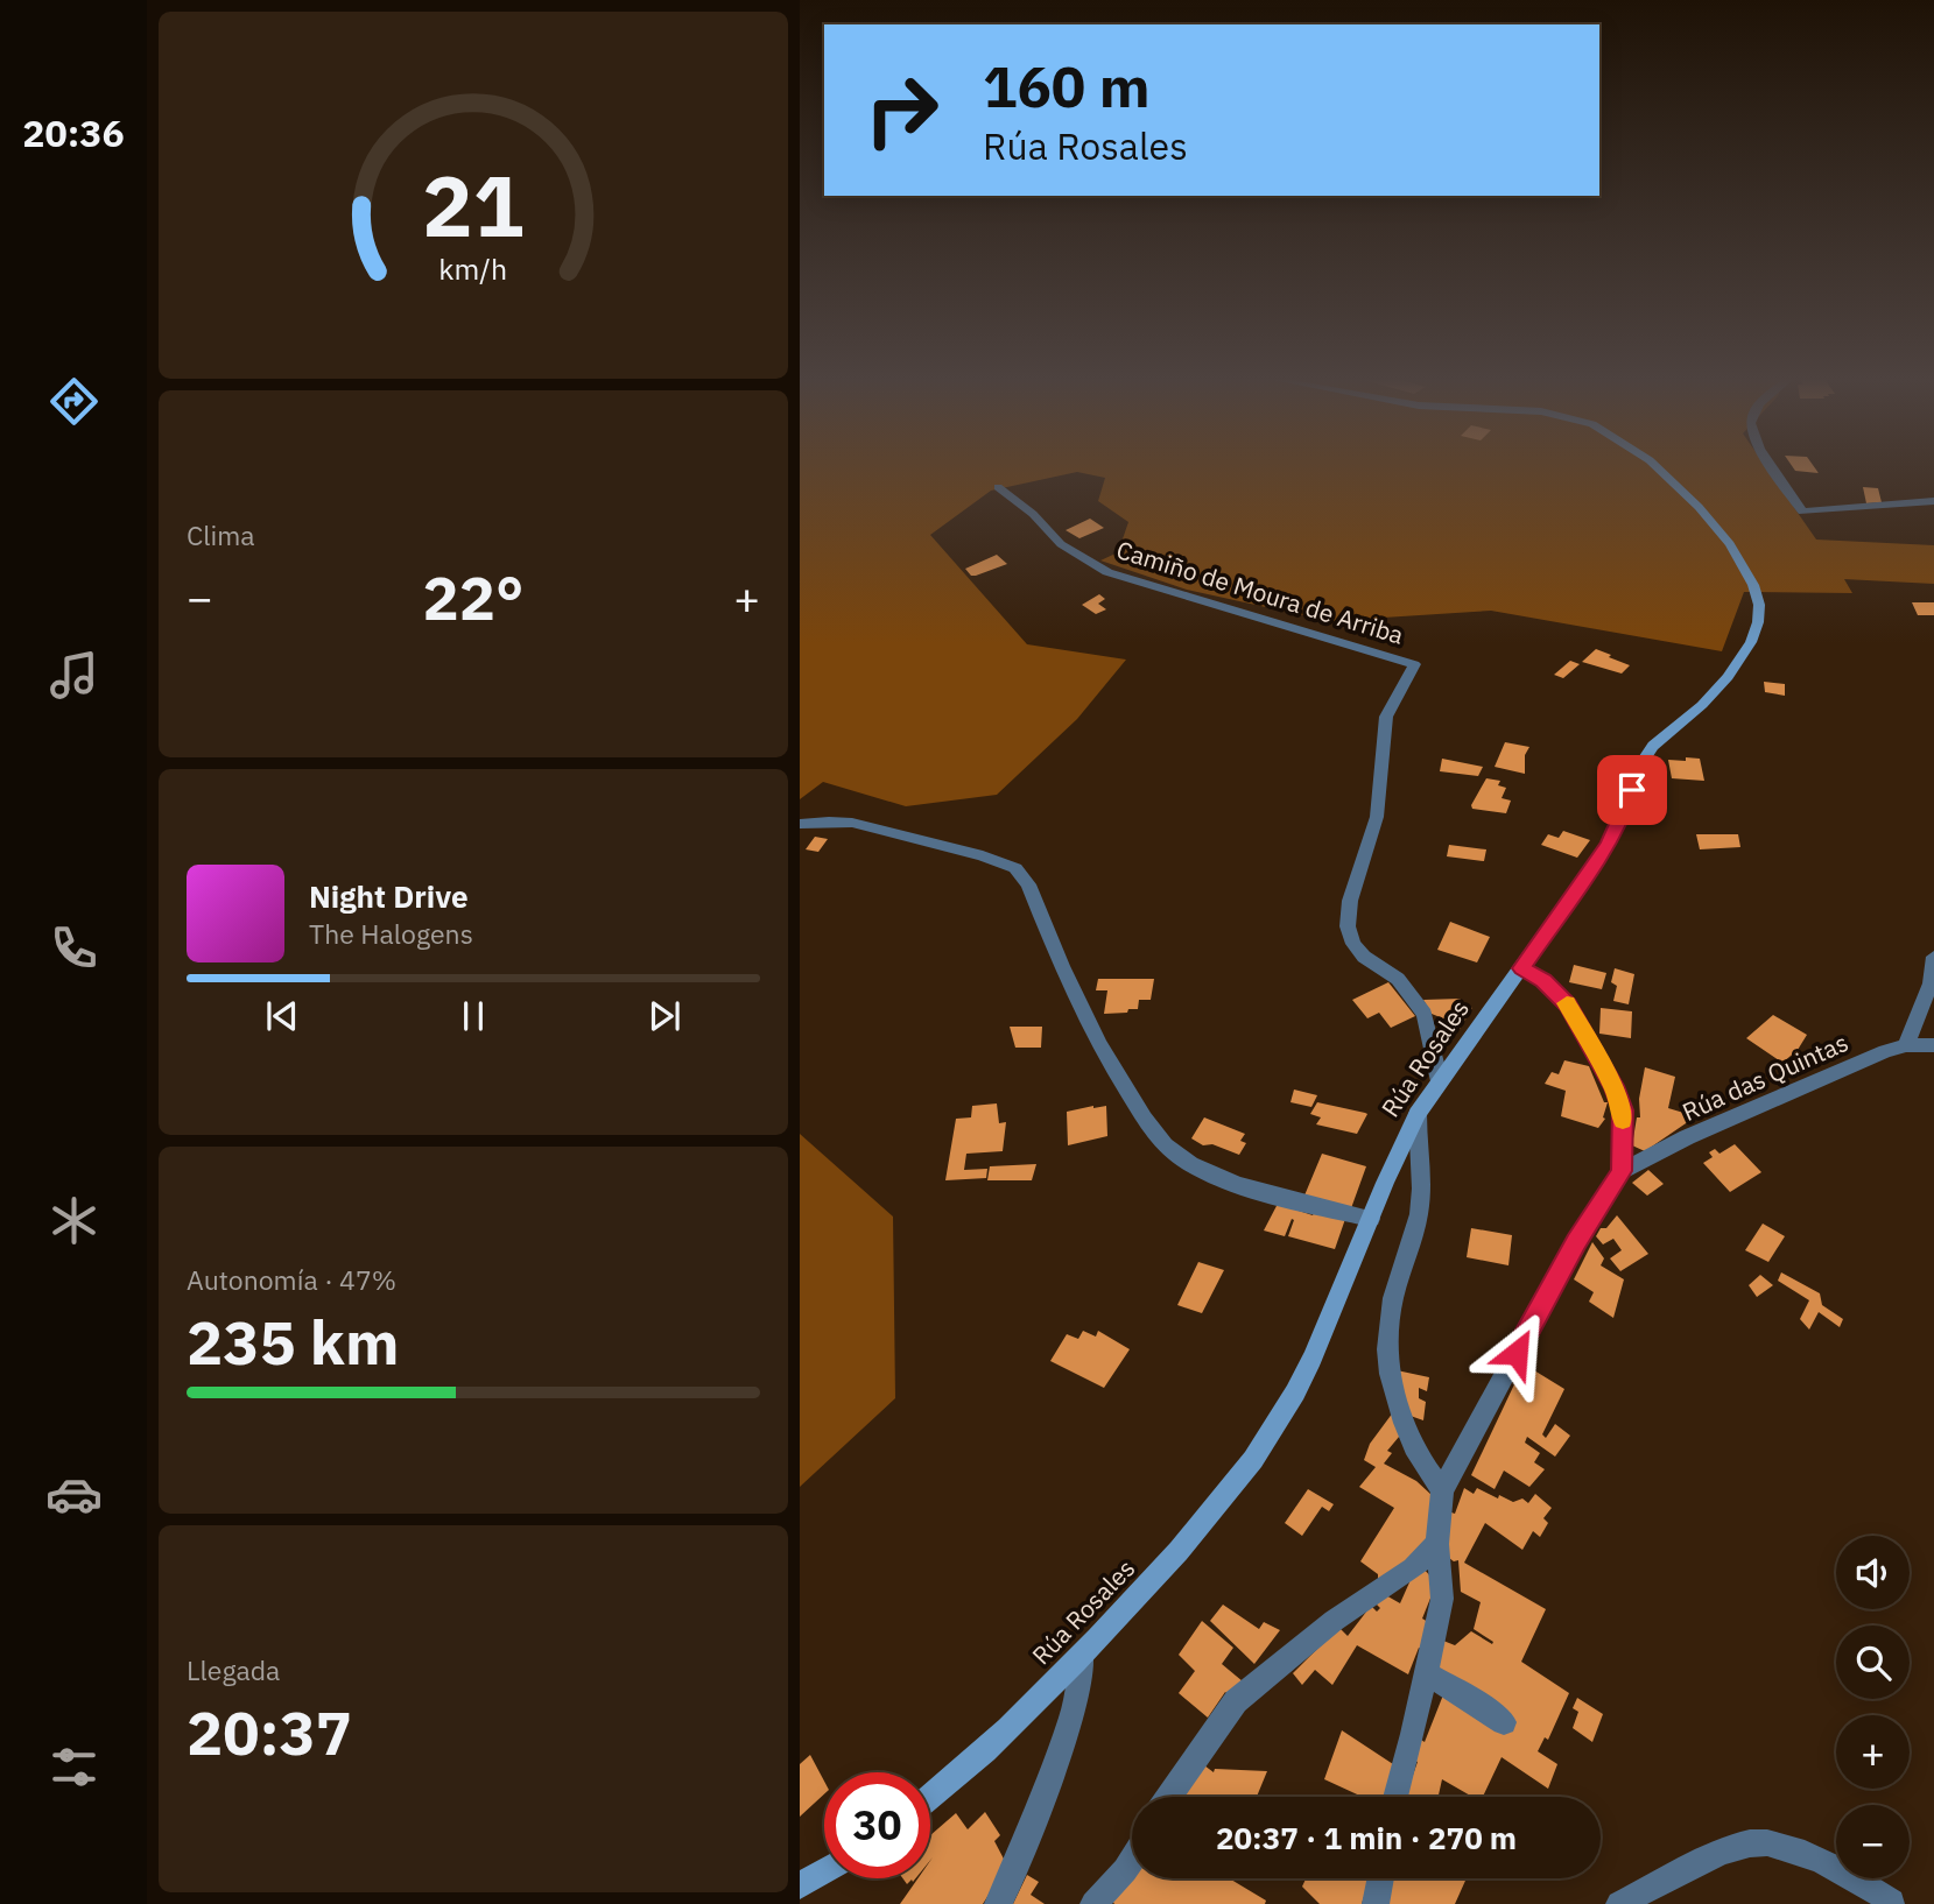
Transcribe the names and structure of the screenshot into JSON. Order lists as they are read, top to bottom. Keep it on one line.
{"streets":{"street":["Camiño de Moura de Arriba","Rúa Rosales","Rúa das Quintas"]},"crossings":[["Camiño de Moura de Arriba","Rúa Rosales"]],"page":{"tabs":"20:36","turn":["160 m","Rúa Rosales"],"tile":["Clima",["Autonomía · 47%","235 km"],["Llegada","20:37"]],"heat":["−","22°","+"],"song":["Night Drive","The Halogens"],"map_buttons":["+","−"],"limit":"30","trip":"20:37 · 1 min · 270 m","gauge":["21","km/h"]}}
